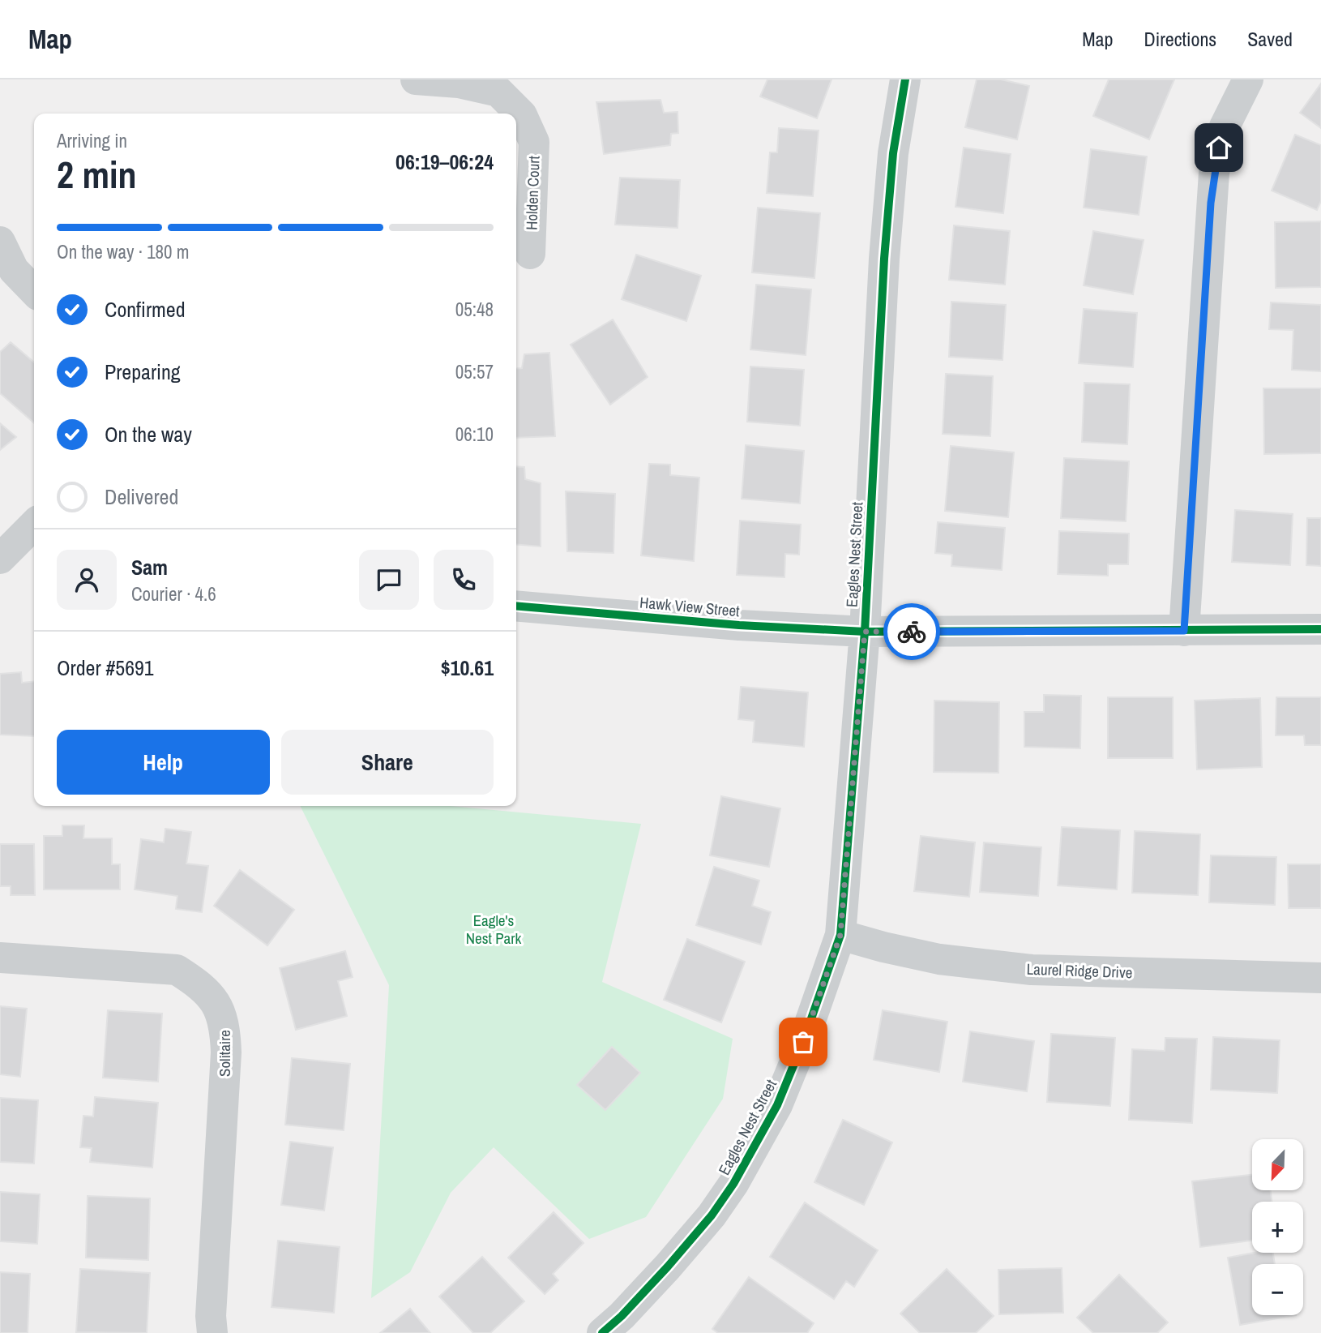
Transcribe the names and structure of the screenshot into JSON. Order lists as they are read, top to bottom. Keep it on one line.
{"streets":{"street":["Holden Court","Eagles Nest Street","Hawk View Street","Laurel Ridge Drive","Solitaire"]},"crossings":[["Eagles Nest Street","Hawk View Street"],["Eagles Nest Street","Laurel Ridge Drive"]],"parks":["Eagle's Nest Park"],"north":"bottom left","page":{"header":"Map","nav":["Map","Directions","Saved"],"heading":["2 min","Arriving in","06:19–06:24"],"panel":["Sam","Courier · 4.6","Order #5691","$10.61"],"bar":"On the way · 180 m","list":[["Confirmed","05:48"],["Preparing","05:57"],["On the way","06:10"],"Delivered"],"buttons":["Help","Share"],"map_buttons":["+","−"]}}
